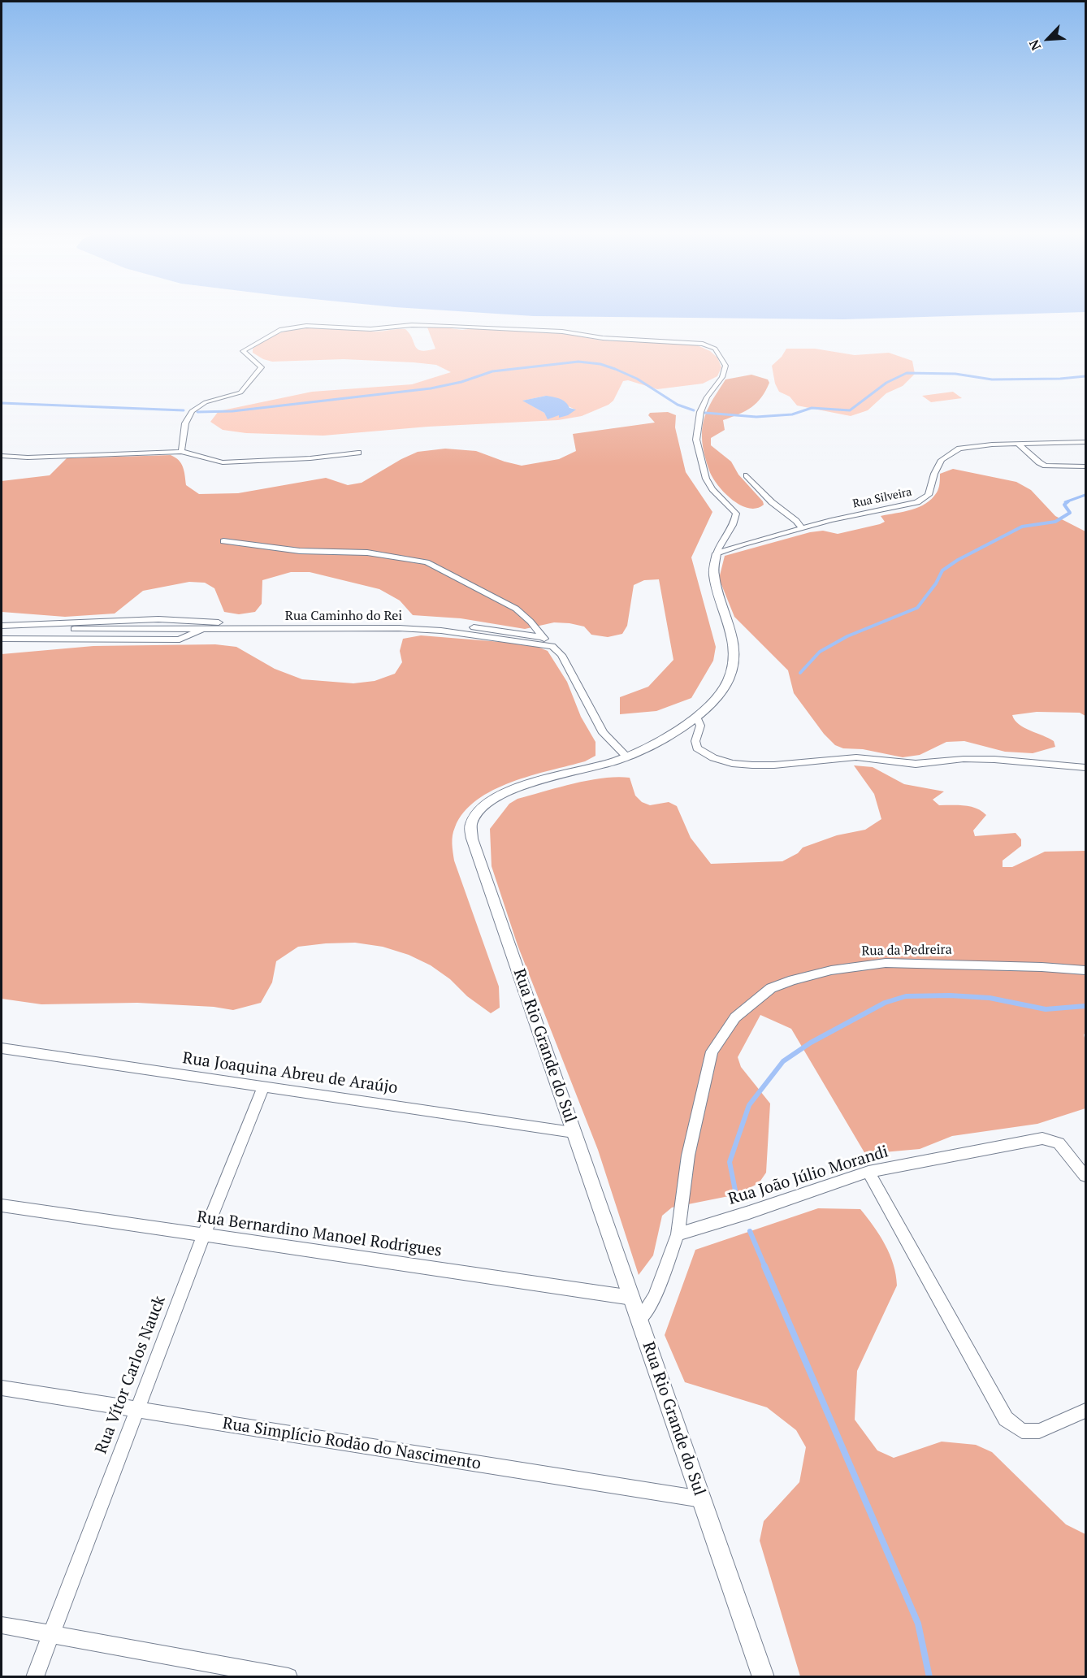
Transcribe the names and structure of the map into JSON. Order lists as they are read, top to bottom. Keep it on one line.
{"streets":{"street":["Rua Silveira","Rua Caminho do Rei","Rua da Pedreira","Rua Rio Grande do Sul","Rua Joaquina Abreu de Araújo","Rua João Júlio Morandi","Rua Bernardino Manoel Rodrigues","Rua Vítor Carlos Nauck","Rua Simplício Rodão do Nascimento"]},"crossings":[["Rua Silveira","Rua Rio Grande do Sul"],["Rua da Pedreira","Rua João Júlio Morandi"],["Rua Rio Grande do Sul","Rua Joaquina Abreu de Araújo"],["Rua Rio Grande do Sul","Rua Bernardino Manoel Rodrigues"],["Rua Rio Grande do Sul","Rua Simplício Rodão do Nascimento"],["Rua Joaquina Abreu de Araújo","Rua Vítor Carlos Nauck"],["Rua Bernardino Manoel Rodrigues","Rua Vítor Carlos Nauck"],["Rua Vítor Carlos Nauck","Rua Simplício Rodão do Nascimento"]],"north":"bottom left"}
